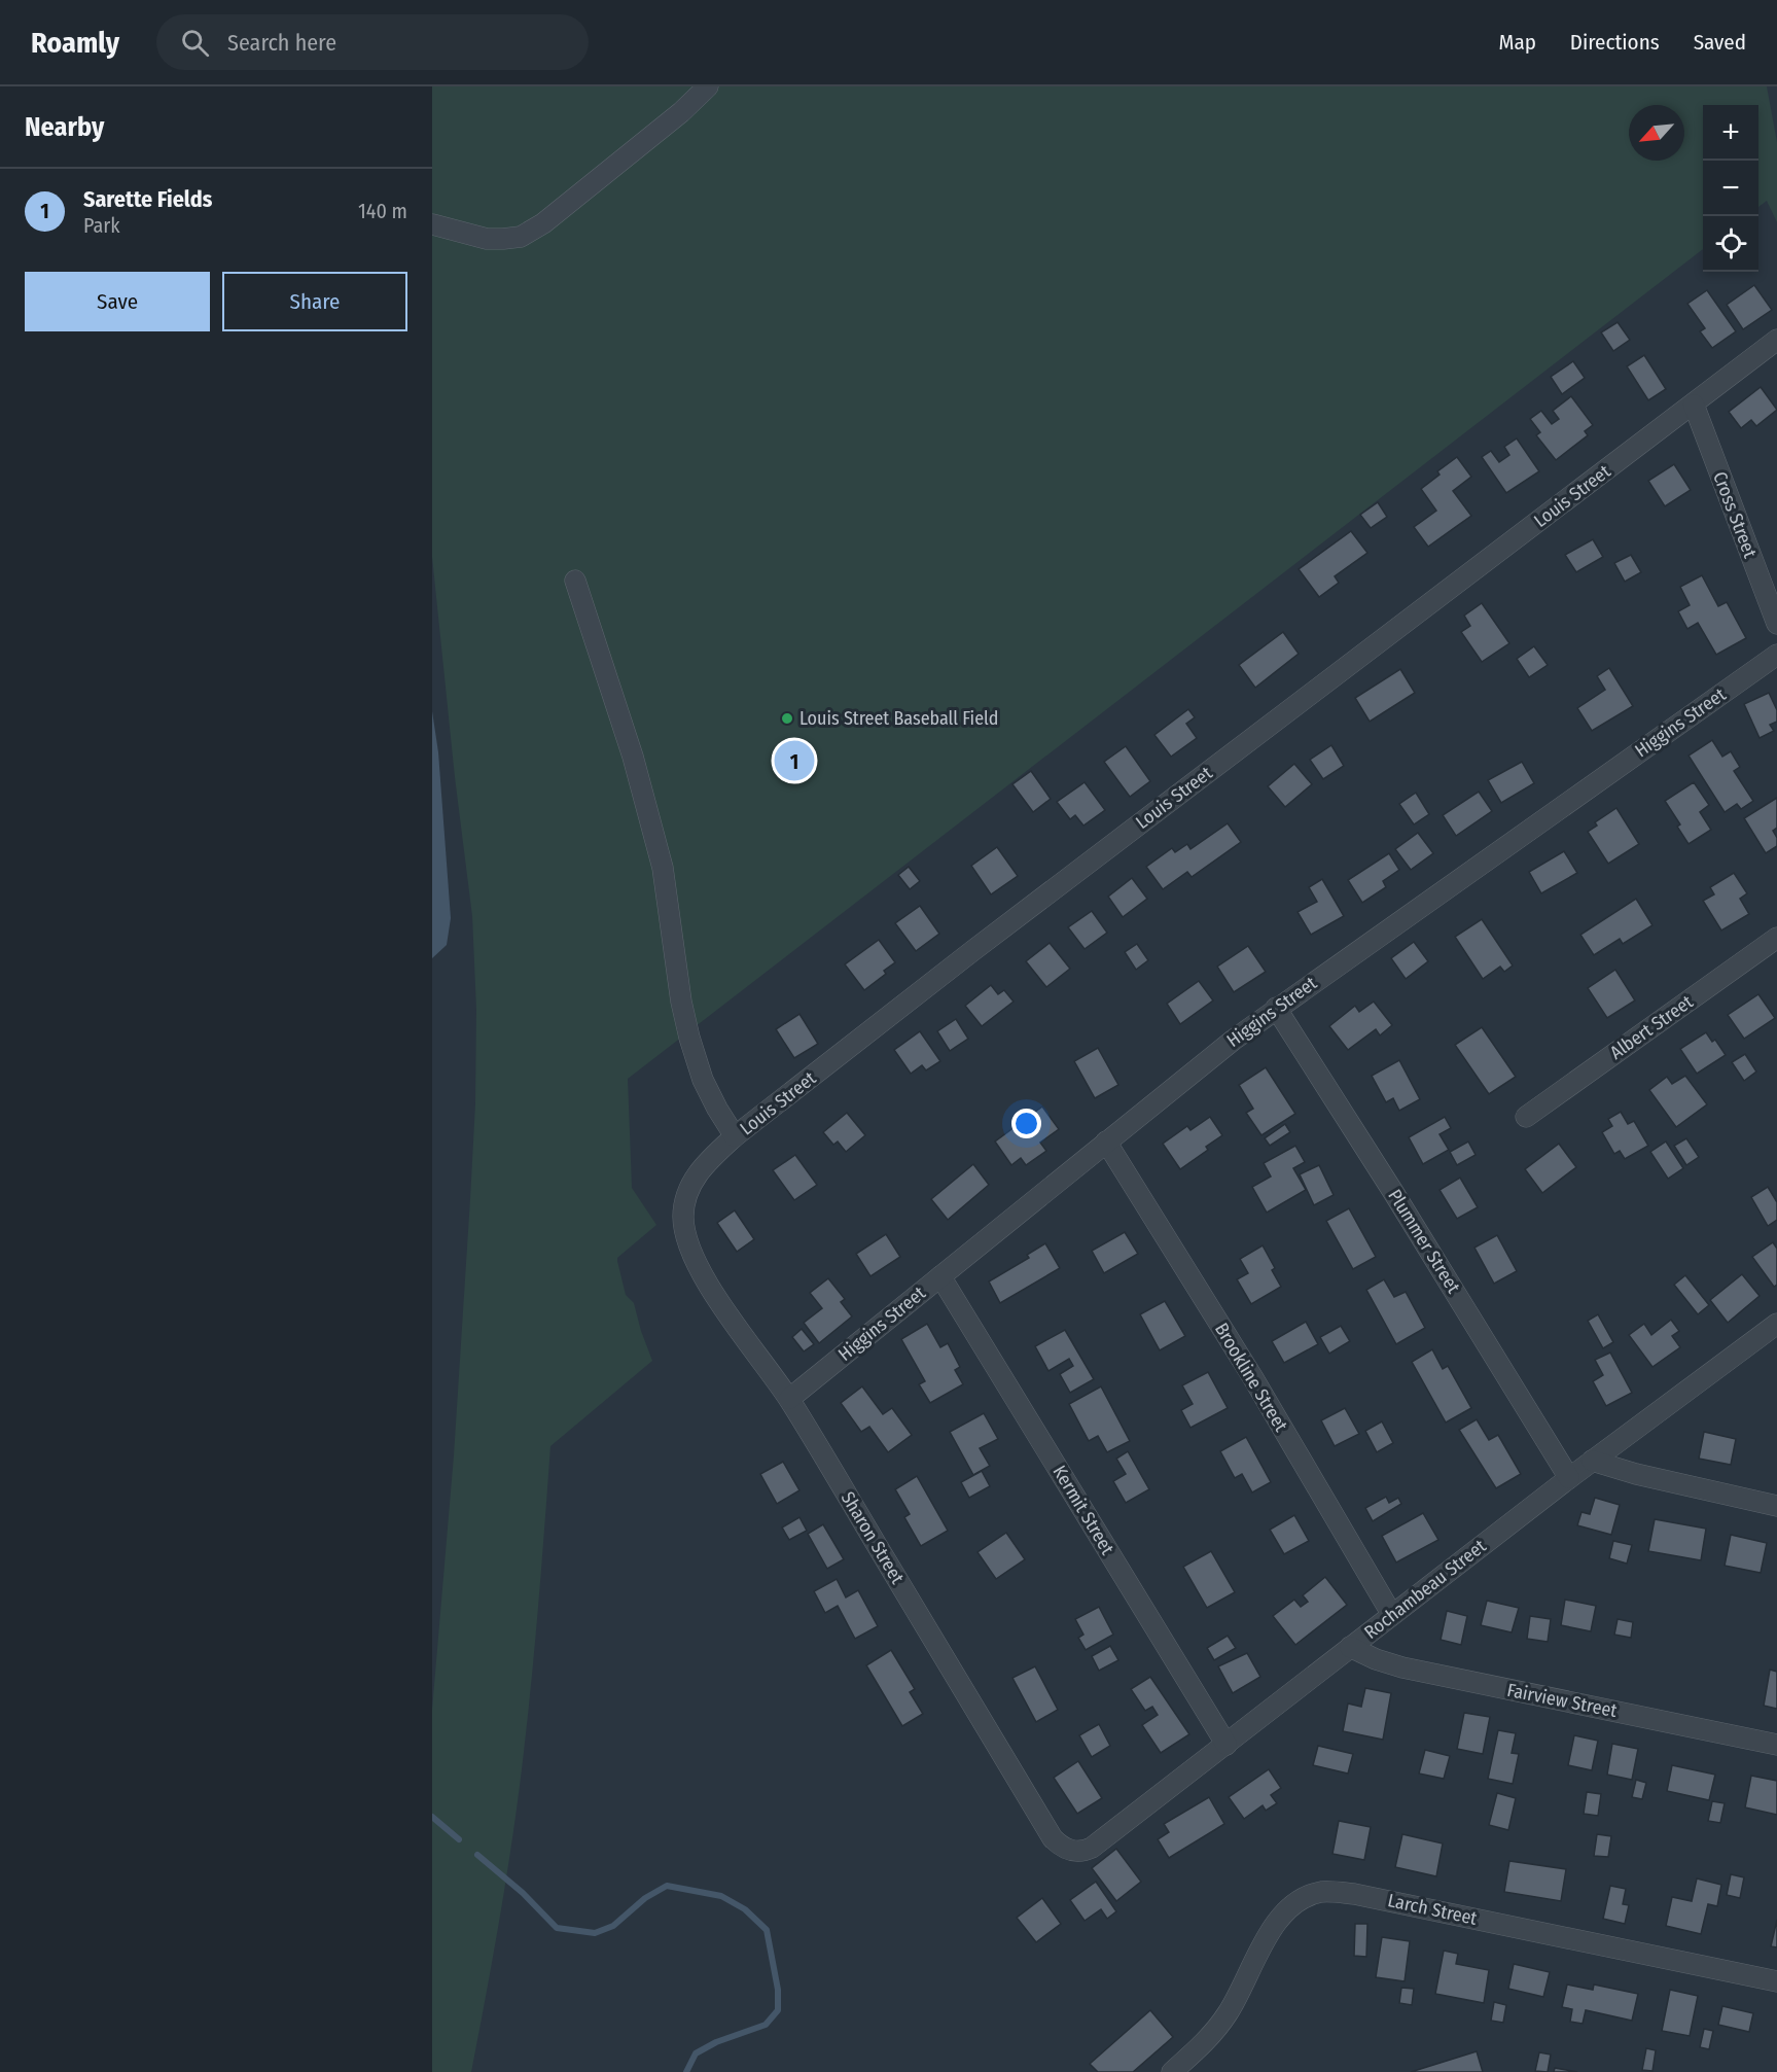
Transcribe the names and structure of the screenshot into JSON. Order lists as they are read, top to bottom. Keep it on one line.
{"streets":{"street":["Louis Street","Cross Street","Higgins Street","Albert Street","Plummer Street","Brookline Street","Kermit Street","Sharon Street","Rochambeau Street","Fairview Street","Larch Street"]},"crossings":[["Louis Street","Cross Street"],["Louis Street","Sharon Street"],["Higgins Street","Plummer Street"],["Higgins Street","Brookline Street"],["Higgins Street","Kermit Street"],["Higgins Street","Sharon Street"],["Plummer Street","Rochambeau Street"],["Brookline Street","Rochambeau Street"],["Kermit Street","Rochambeau Street"],["Sharon Street","Rochambeau Street"],["Rochambeau Street","Fairview Street"]],"places":["Louis Street Baseball Field"],"north":"bottom left","page":{"header":"Roamly","search":"Search here","nav":["Map","Directions","Saved"],"heading":"Nearby","map_buttons":["+","−"],"list":[{"mark":"1","name":"Sarette Fields","note":"Park","value":"140 m"}],"buttons":["Save","Share"],"pins":"1"}}
